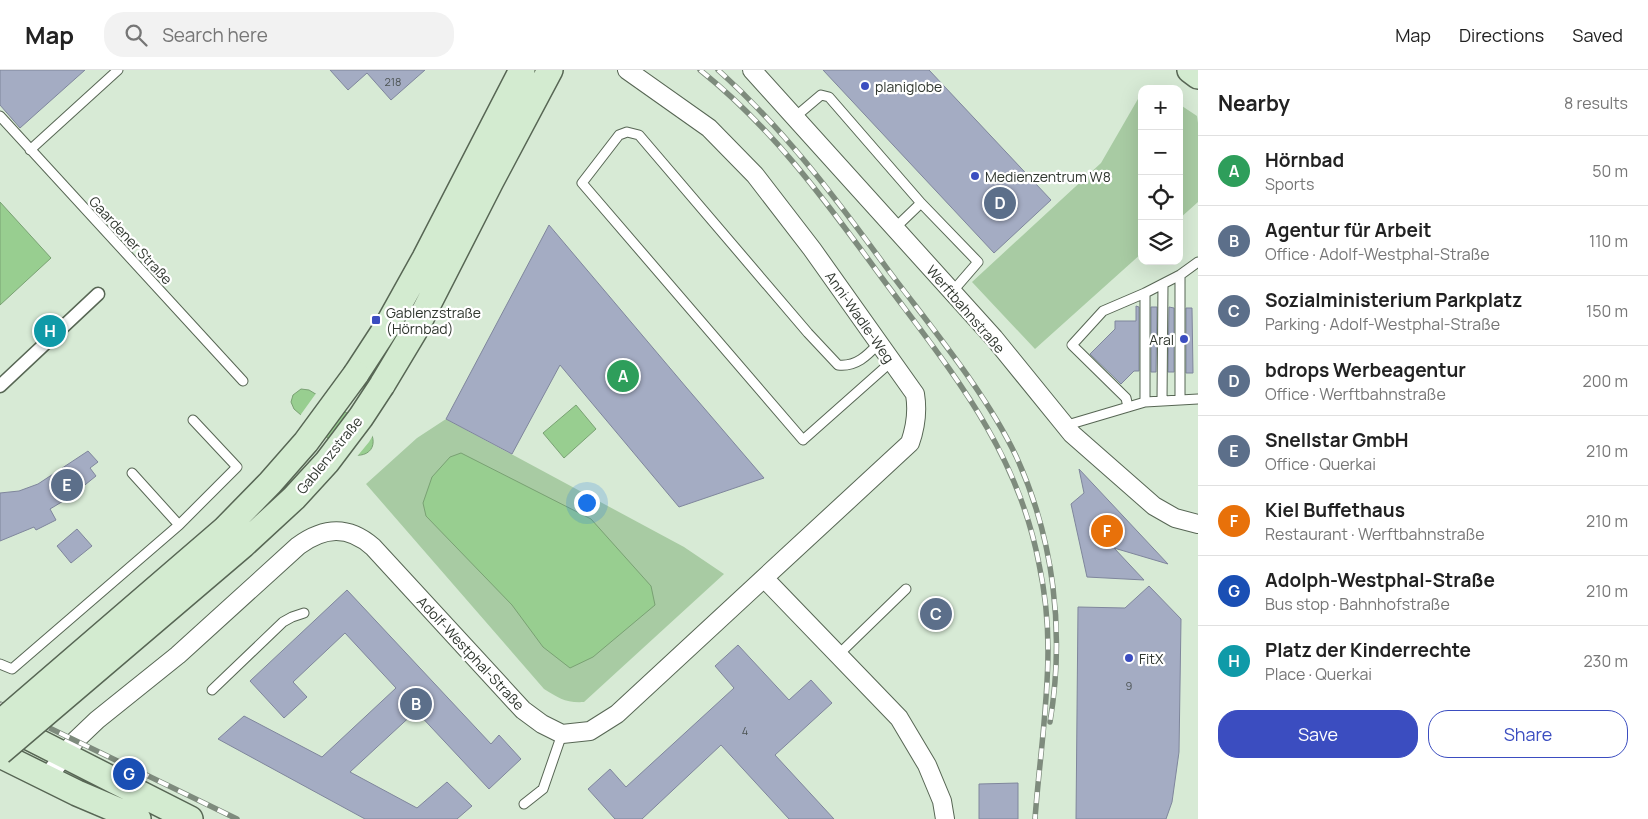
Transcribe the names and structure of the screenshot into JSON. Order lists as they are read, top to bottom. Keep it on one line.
{"streets":{"main road":["Gablenzstraße"],"street":["Werftbahnstraße","Anni-Wadle-Weg","Adolf-Westphal-Straße"],"lane":["Gaardener Straße"]},"places":{"other":["planiglobe","Medienzentrum W8","Aral","FitX"],"transit":["Gablenzstraße (Hörnbad)"]},"house_numbers":["218","9","4"],"page":{"header":"Map","search":"Search here","nav":["Map","Directions","Saved"],"heading":["Nearby","8 results"],"map_buttons":["+","−"],"list":[{"mark":"A","name":"Hörnbad","note":"Sports","value":"50 m"},{"mark":"B","name":"Agentur für Arbeit","note":"Office · Adolf-Westphal-Straße","value":"110 m"},{"mark":"C","name":"Sozialministerium Parkplatz","note":"Parking · Adolf-Westphal-Straße","value":"150 m"},{"mark":"D","name":"bdrops Werbeagentur","note":"Office · Werftbahnstraße","value":"200 m"},{"mark":"E","name":"Snellstar GmbH","note":"Office · Querkai","value":"210 m"},{"mark":"F","name":"Kiel Buffethaus","note":"Restaurant · Werftbahnstraße","value":"210 m"},{"mark":"G","name":"Adolph-Westphal-Straße","note":"Bus stop · Bahnhofstraße","value":"210 m"},{"mark":"H","name":"Platz der Kinderrechte","note":"Place · Querkai","value":"230 m"}],"pins":["D","H","A","E","F","C","B","G"],"buttons":["Save","Share"]}}
